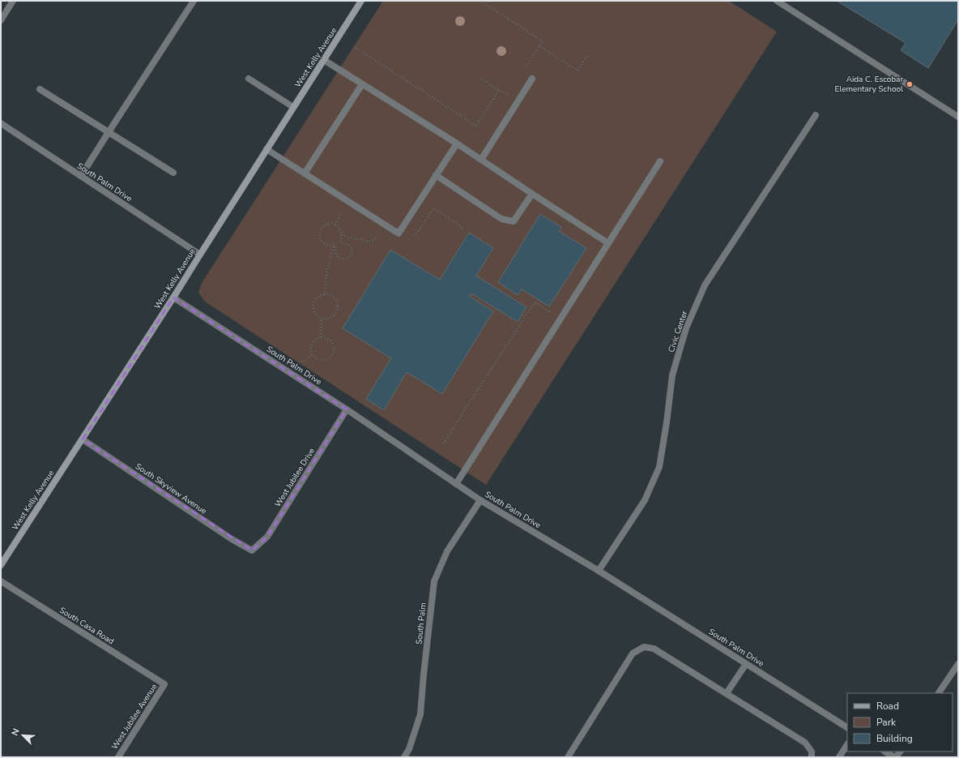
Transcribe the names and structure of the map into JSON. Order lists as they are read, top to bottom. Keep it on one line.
{"streets":{"street":["West Kelly Avenue","South Palm Drive","Civic Center","West Jubilee Drive","South Skyview Avenue","South Palm","South Casa Road","West Jubilee Avenue"]},"crossings":[["West Kelly Avenue","South Palm Drive"],["West Kelly Avenue","South Skyview Avenue"],["South Palm Drive","Civic Center"],["South Palm Drive","West Jubilee Drive"],["South Palm Drive","South Palm"],["West Jubilee Drive","South Skyview Avenue"],["South Casa Road","West Jubilee Avenue"]],"places":["Aida C. Escobar Elementary School"],"legend":["Road","Park","Building"],"north":"top left"}
